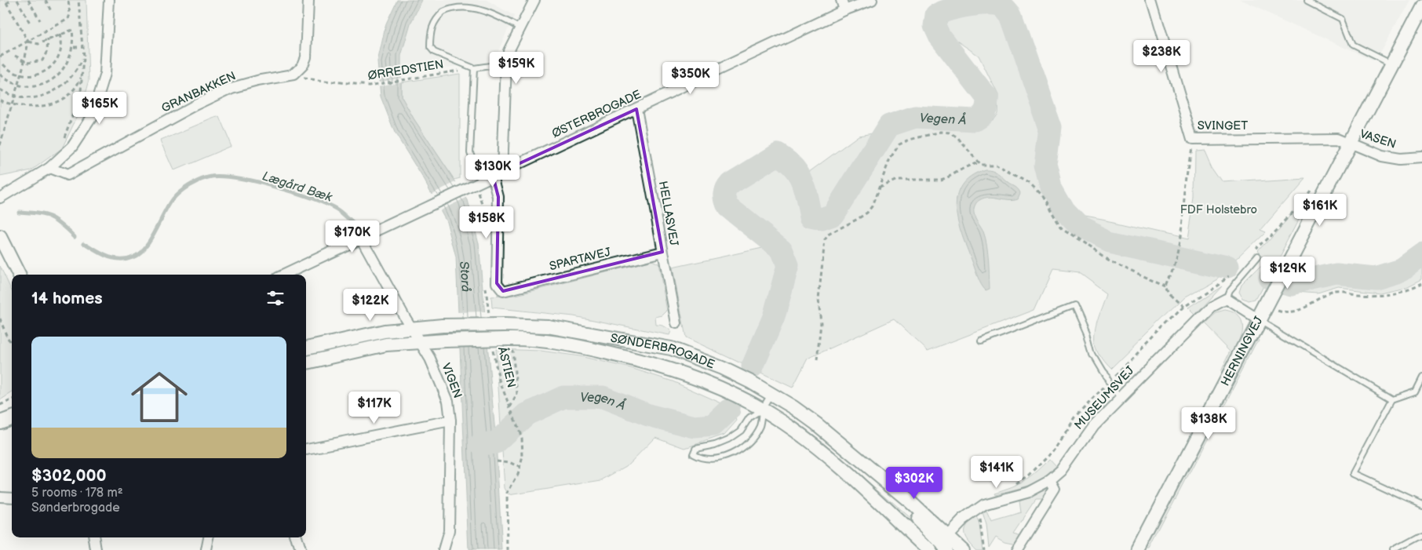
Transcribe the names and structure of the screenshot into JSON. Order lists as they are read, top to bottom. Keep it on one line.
{"streets":{"street":["GRANBAKKEN","ØSTERBROGADE","SVINGET","VASEN","HELLASVEJ","SPARTAVEJ","HERNINGVEJ","SØNDERBROGADE","VIGEN","MUSEUMSVEJ"],"path":["ØRREDSTIEN","ÅSTIEN"]},"crossings":[["ØRREDSTIEN","GRANBAKKEN"],["ØSTERBROGADE","HELLASVEJ"],["ØSTERBROGADE","SPARTAVEJ"],["ØSTERBROGADE","VIGEN"],["SVINGET","VASEN"],["SVINGET","HERNINGVEJ"],["VASEN","HERNINGVEJ"],["HELLASVEJ","SPARTAVEJ"],["SØNDERBROGADE","VIGEN"],["SØNDERBROGADE","MUSEUMSVEJ"]],"water":["Vegen Å","Lægård Bæk","Storå"],"parks":["FDF Holstebro"],"page":{"price":["$238K","$159K","$350K","$165K","$130K","$161K","$158K","$170K","$129K","$122K","$117K","$138K","$141K","$302K"],"heading":"14 homes","list":[{"name":"$302,000","note":"5 rooms · 178 m² · Sønderbrogade"}]}}
